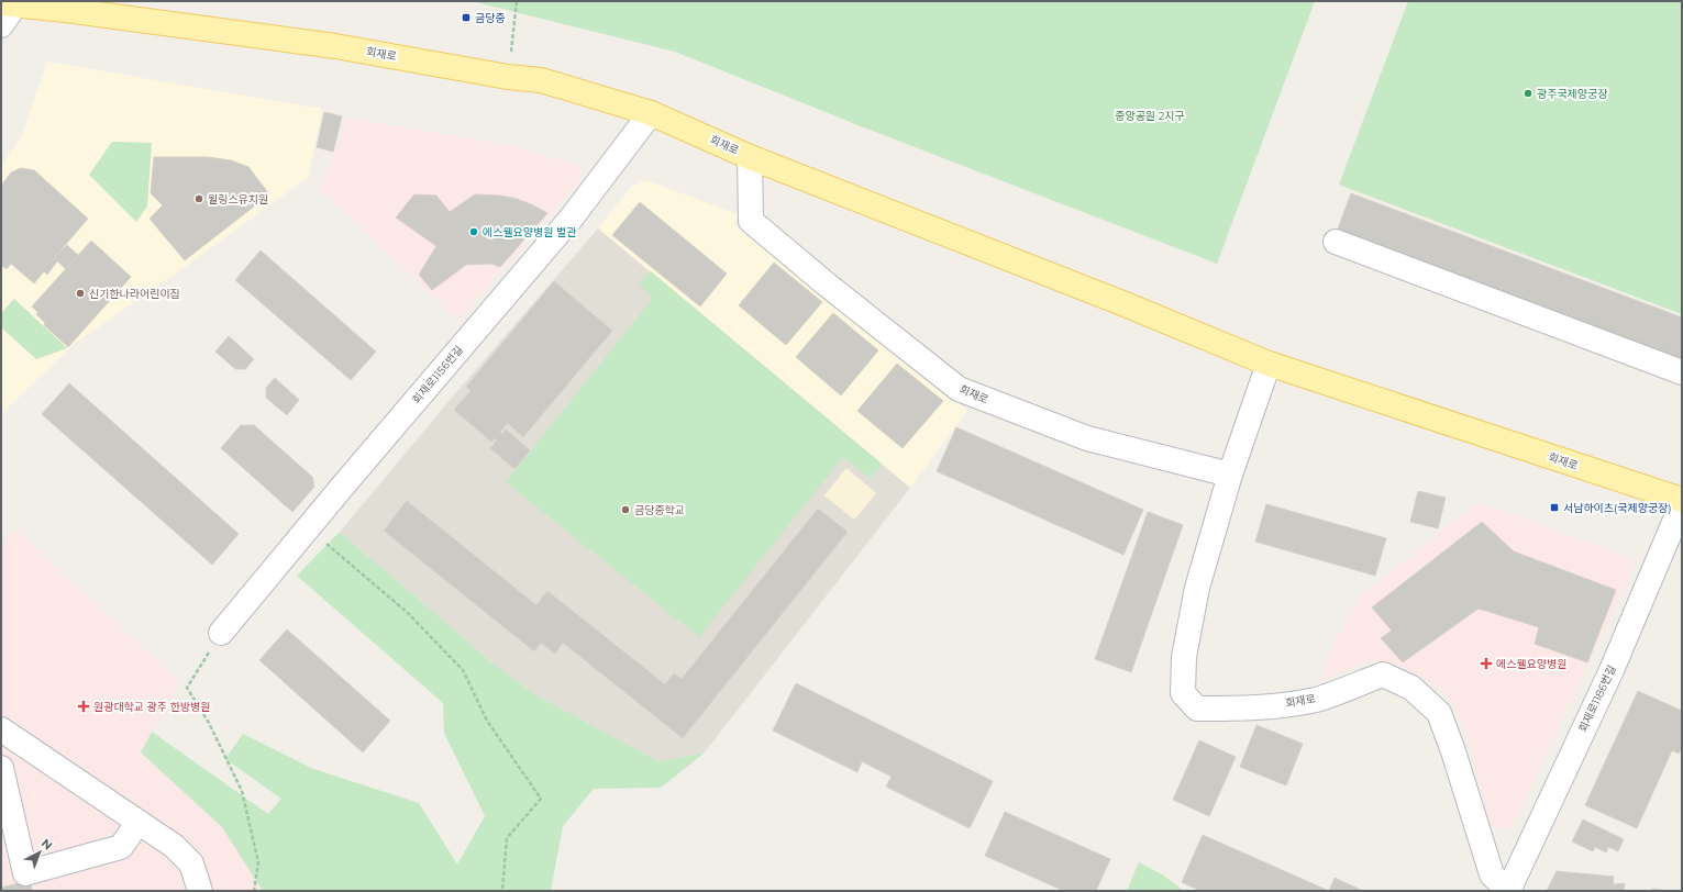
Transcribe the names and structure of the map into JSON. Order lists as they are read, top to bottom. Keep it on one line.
{"streets":{"main road":["회재로"],"street":["회재로1156번길","회재로1186번길"]},"crossings":[["회재로","회재로1156번길"],["회재로","회재로1186번길"]],"parks":["중앙공원 2지구"],"places":{"transit":["금당중","서남하이츠(국제양궁장)"],"other":["광주국제양궁장","윌링스유치원","에스웰요양병원 별관","신기한나라어린이집","금당중학교"],"health":["에스웰요양병원","원광대학교 광주 한방병원"]},"north":"top right"}
